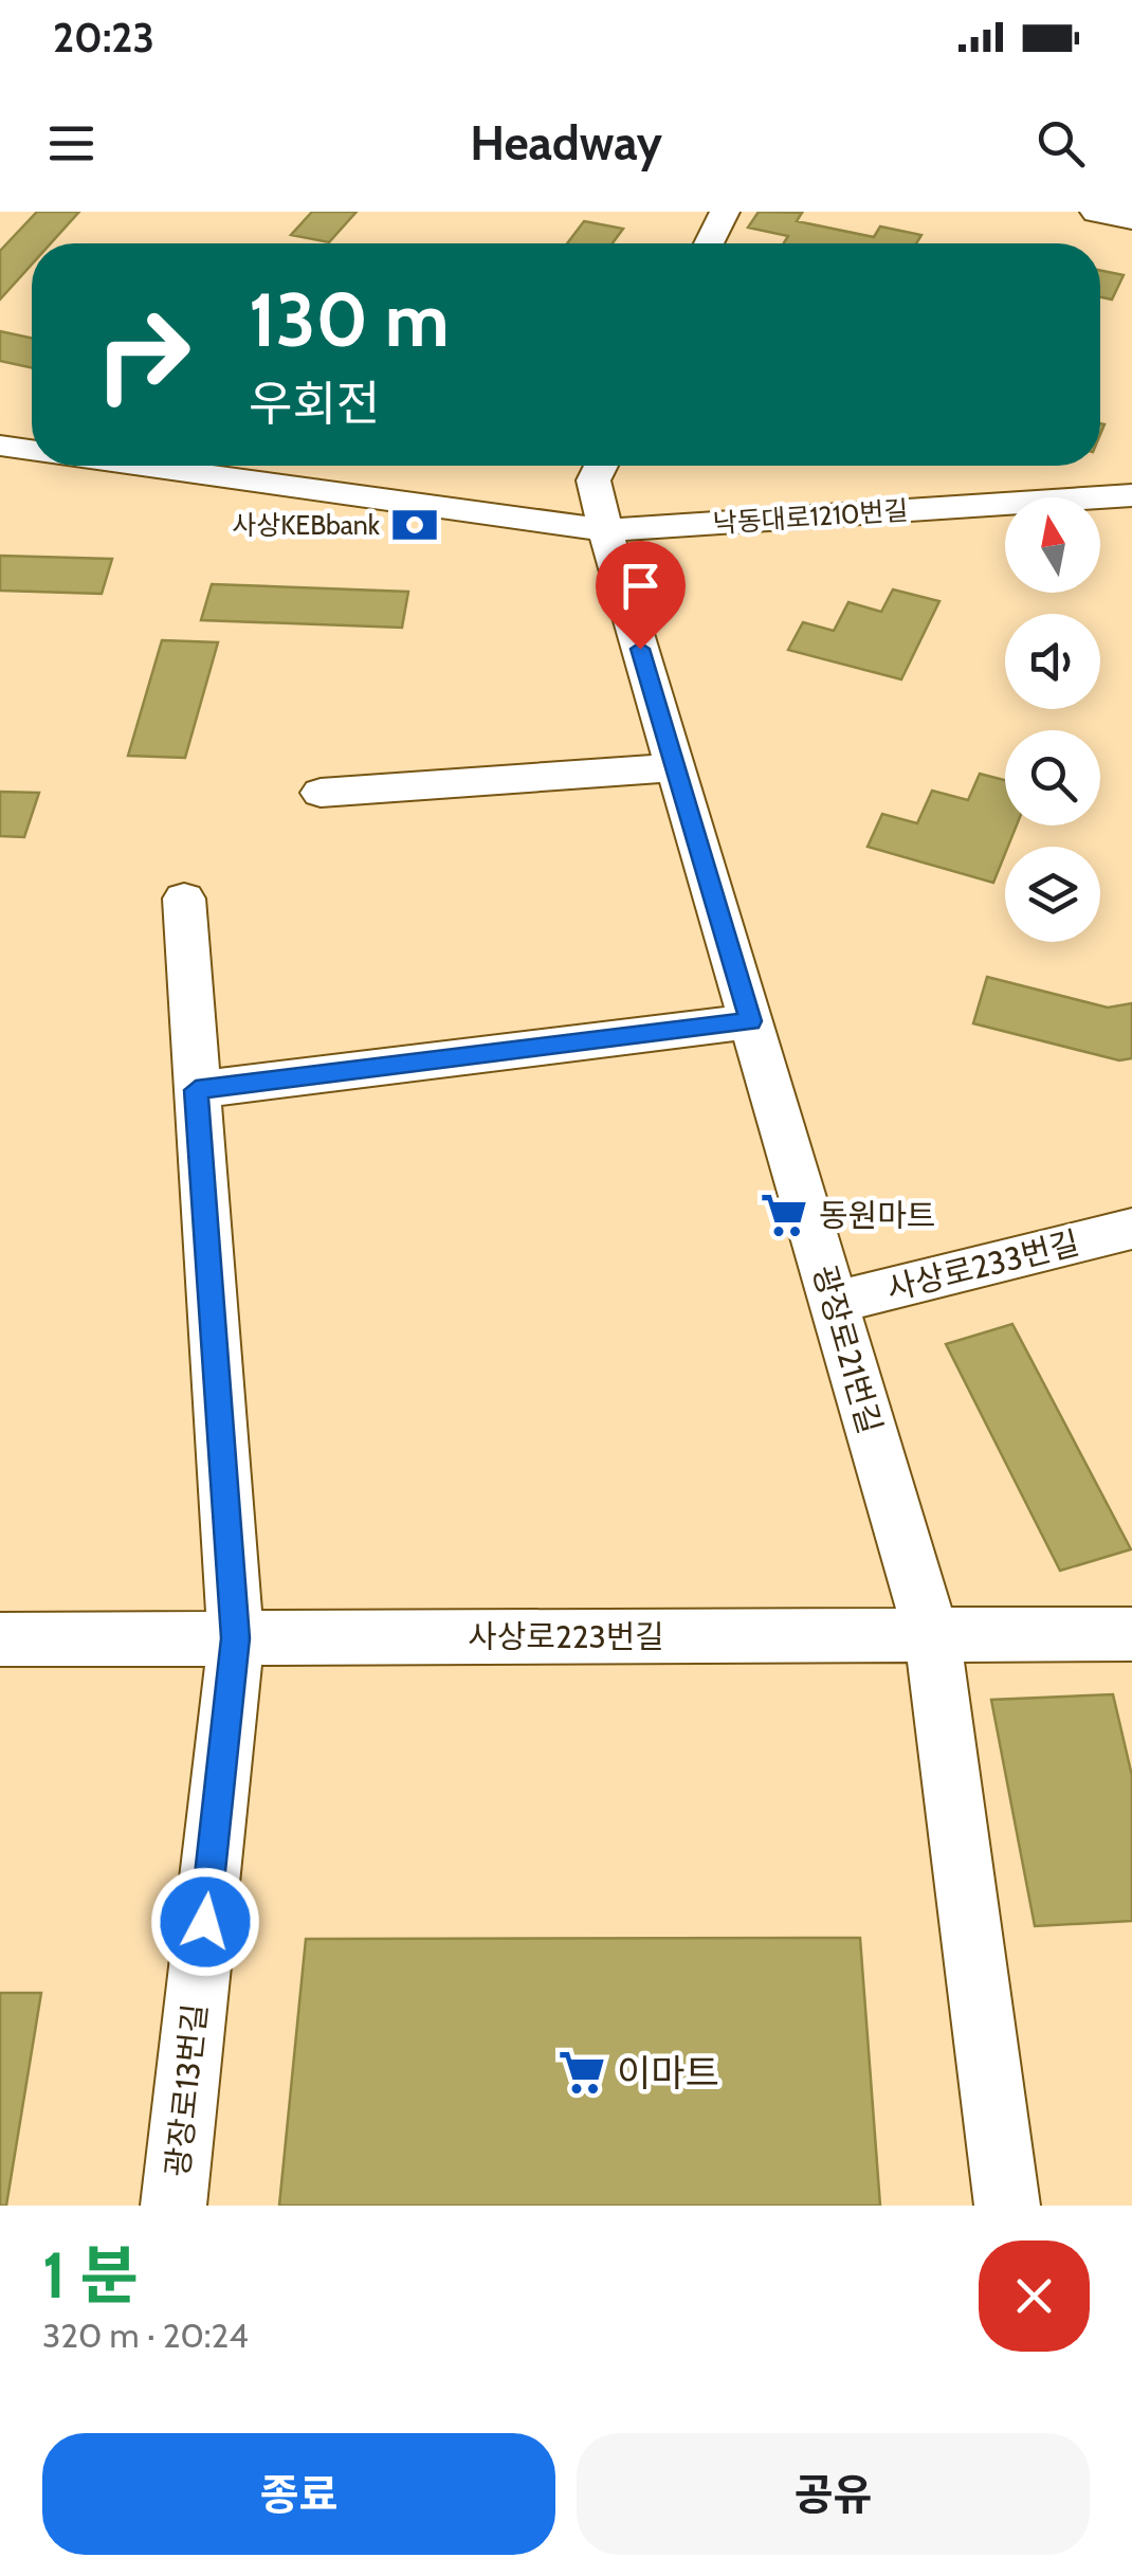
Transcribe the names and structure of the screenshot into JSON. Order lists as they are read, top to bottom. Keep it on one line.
{"streets":{"street":["낙동대로1210번길","사상로233번길","광장로21번길","사상로223번길","광장로13번길"]},"crossings":[["낙동대로1210번길","광장로21번길"],["사상로233번길","광장로21번길"],["광장로21번길","사상로223번길"],["사상로223번길","광장로13번길"]],"places":{"bank":["사상KEBbank"],"supermarket":["동원마트","이마트"]},"north":"top","page":{"status":"20:23","header":"Headway","turn":["130 m","우회전"],"heading":["1 분","320 m · 20:24"],"buttons":["종료","공유"]}}
